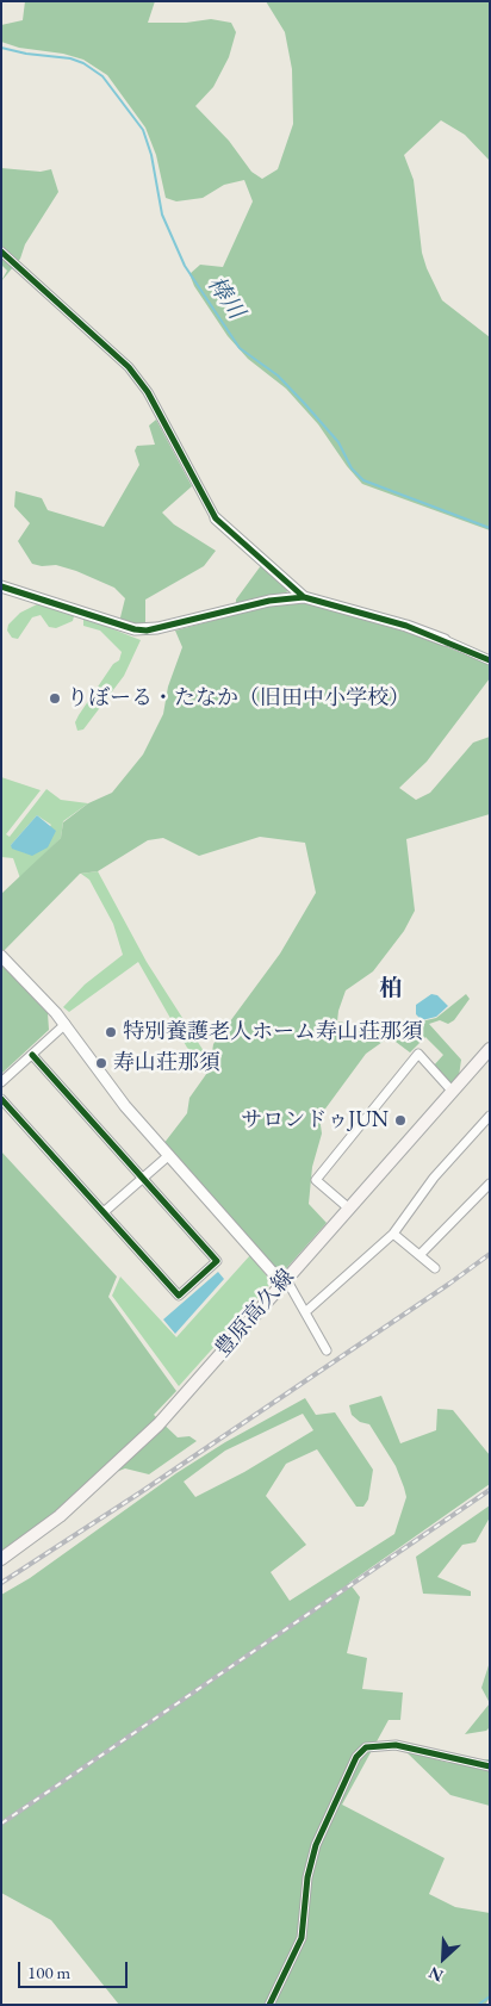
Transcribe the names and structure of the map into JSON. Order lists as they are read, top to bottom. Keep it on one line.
{"streets":{"main road":["豊原高久線"]},"districts":["柏"],"water":["棒川"],"places":["りぼーる・たなか（旧田中小学校）","特別養護老人ホーム寿山荘那須","寿山荘那須","サロンドゥJUN"],"scale_bar":"100 m","north":"bottom left"}
